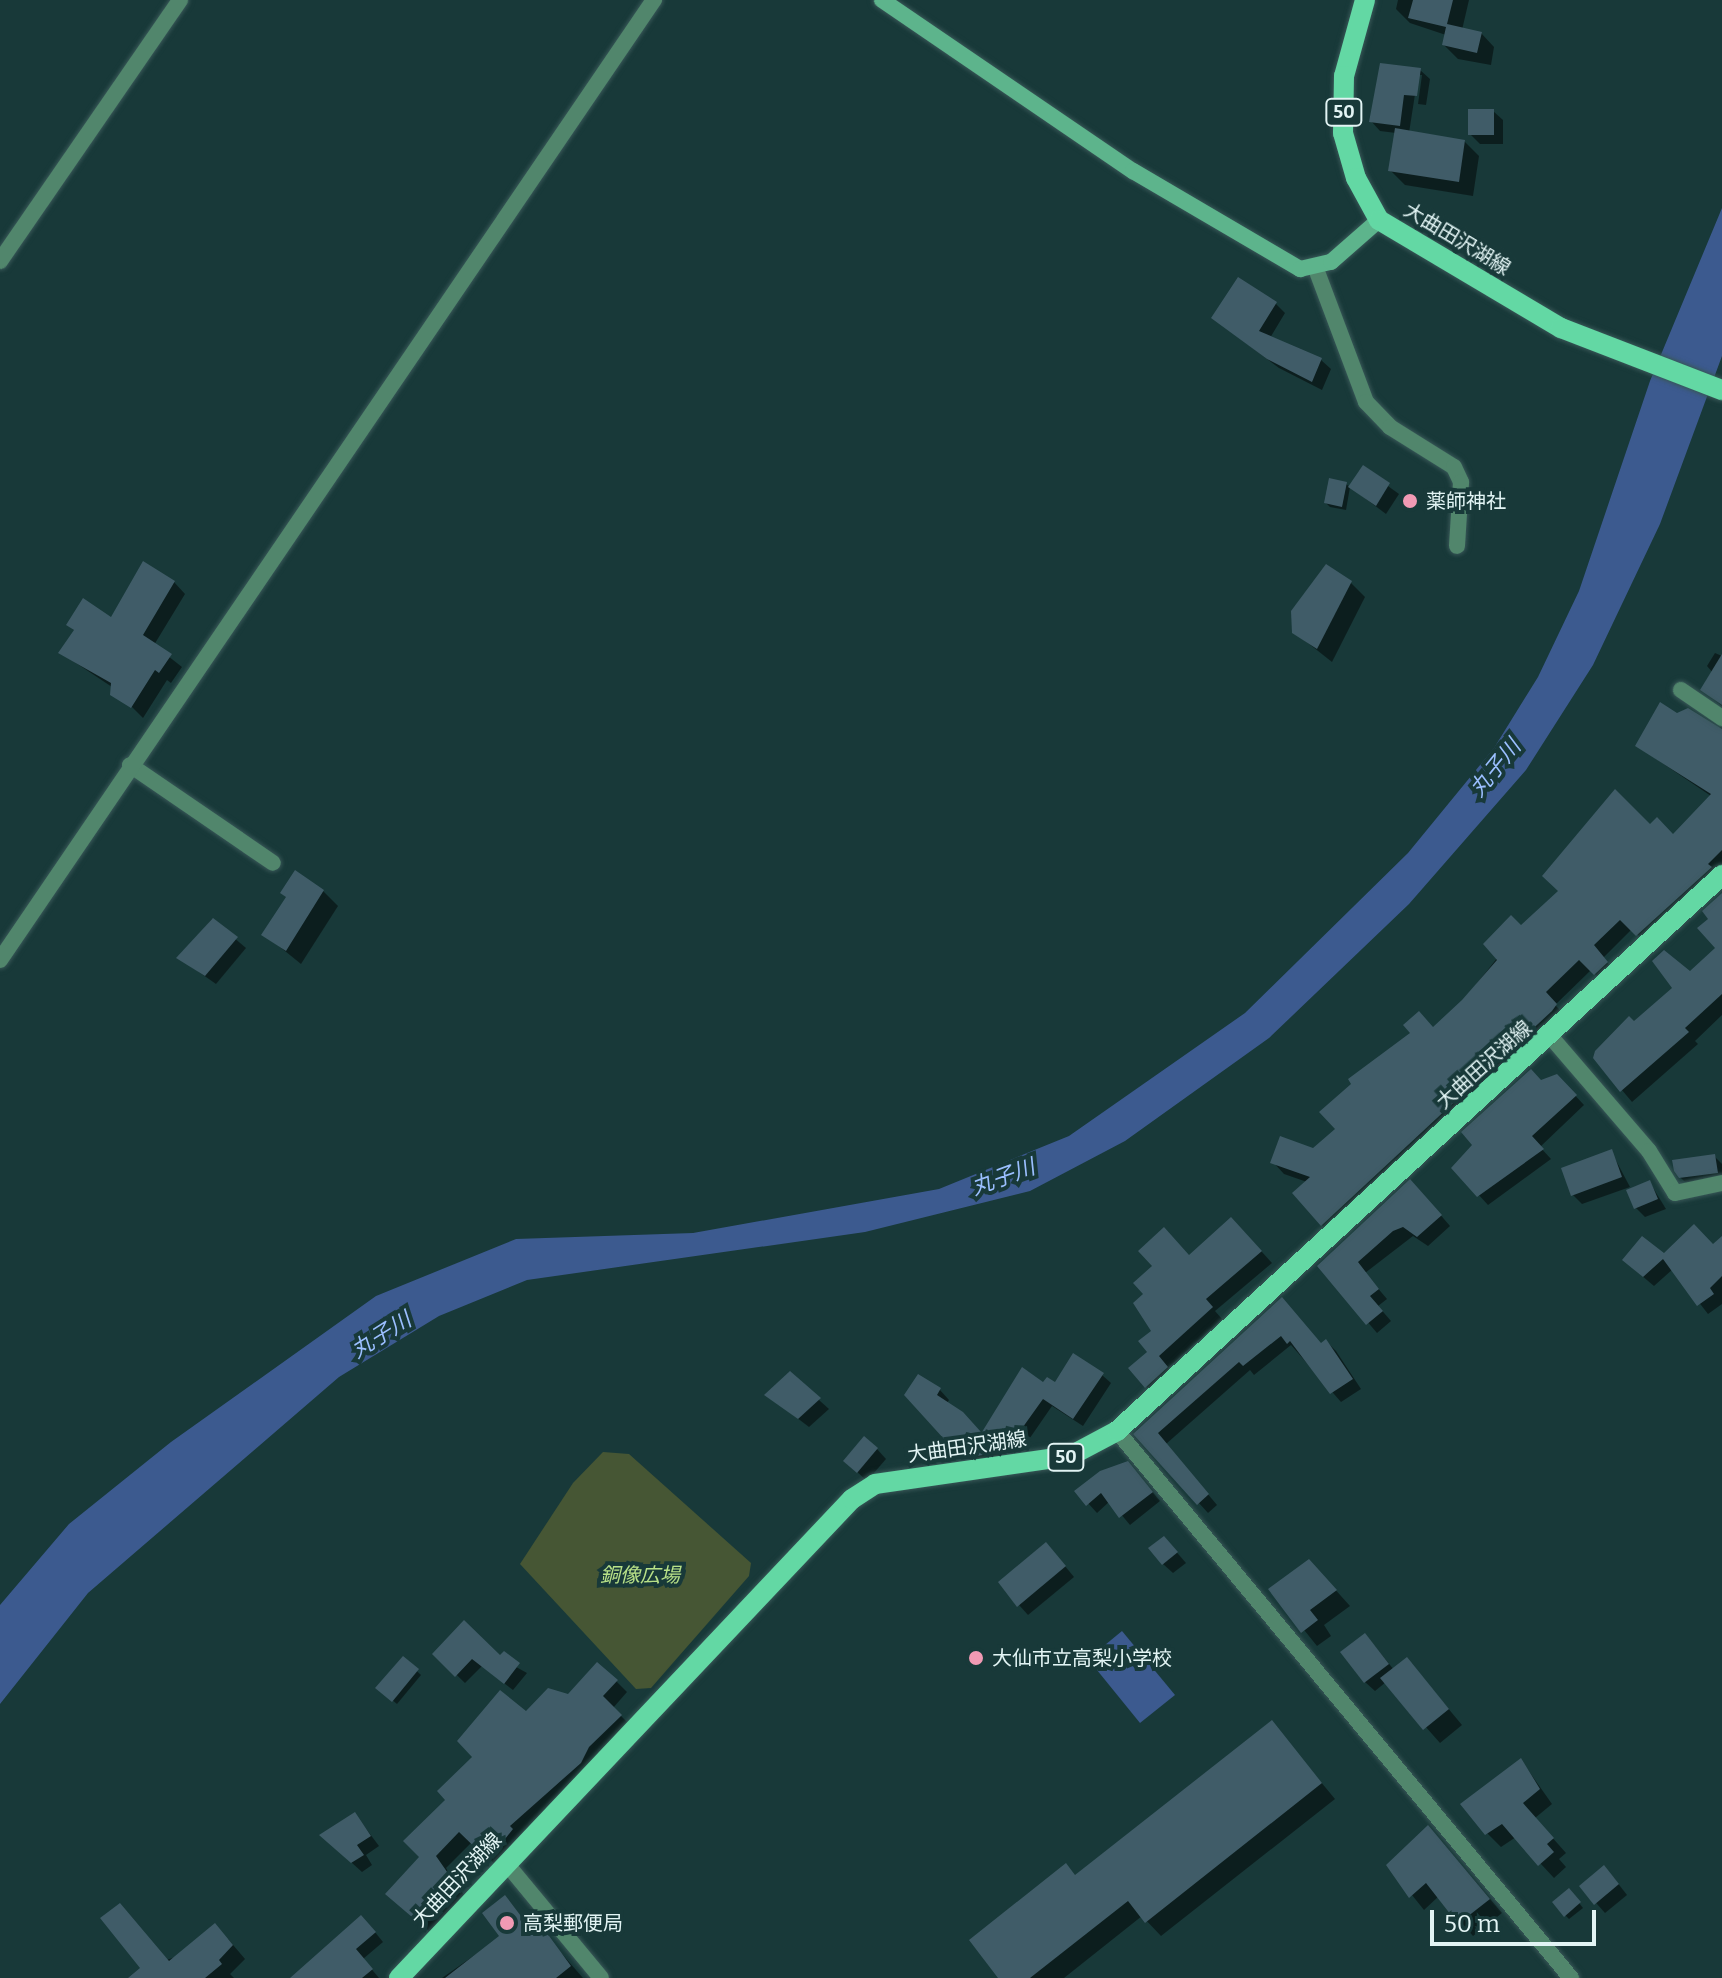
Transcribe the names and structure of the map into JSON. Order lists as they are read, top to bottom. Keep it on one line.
{"streets":{"main road":["50","大曲田沢湖線"]},"water":["丸子川"],"parks":["銅像広場"],"places":["薬師神社","大仙市立高梨小学校","高梨郵便局"],"scale_bar":"50 m"}
